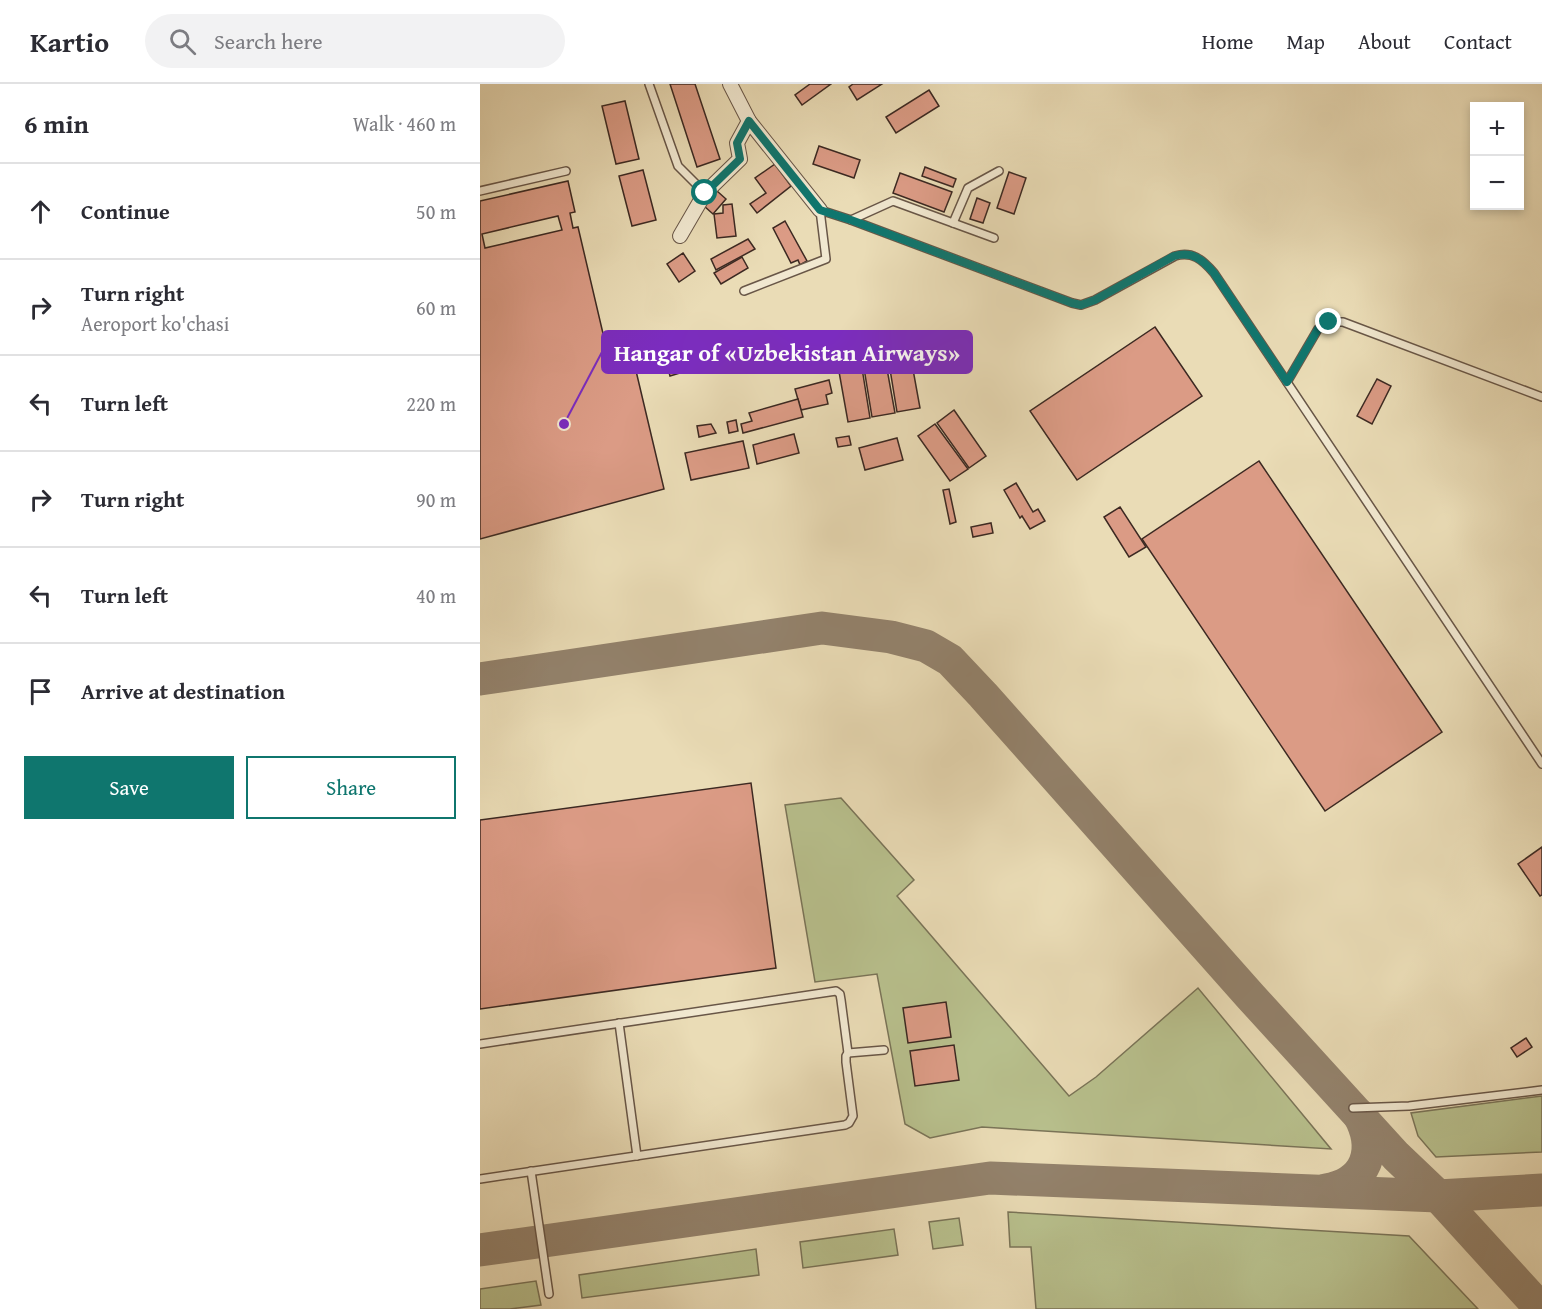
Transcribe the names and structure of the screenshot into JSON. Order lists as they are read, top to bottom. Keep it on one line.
{"places":["Hangar of «Uzbekistan Airways»"],"page":{"header":"Kartio","search":"Search here","nav":["Home","Map","About","Contact"],"heading":["6 min","Walk · 460 m"],"map_buttons":["+","−"],"list":[["Continue","50 m"],["Turn right","Aeroport ko'chasi","60 m"],["Turn left","220 m"],["Turn right","90 m"],["Turn left","40 m"],"Arrive at destination"],"buttons":["Save","Share"]}}
